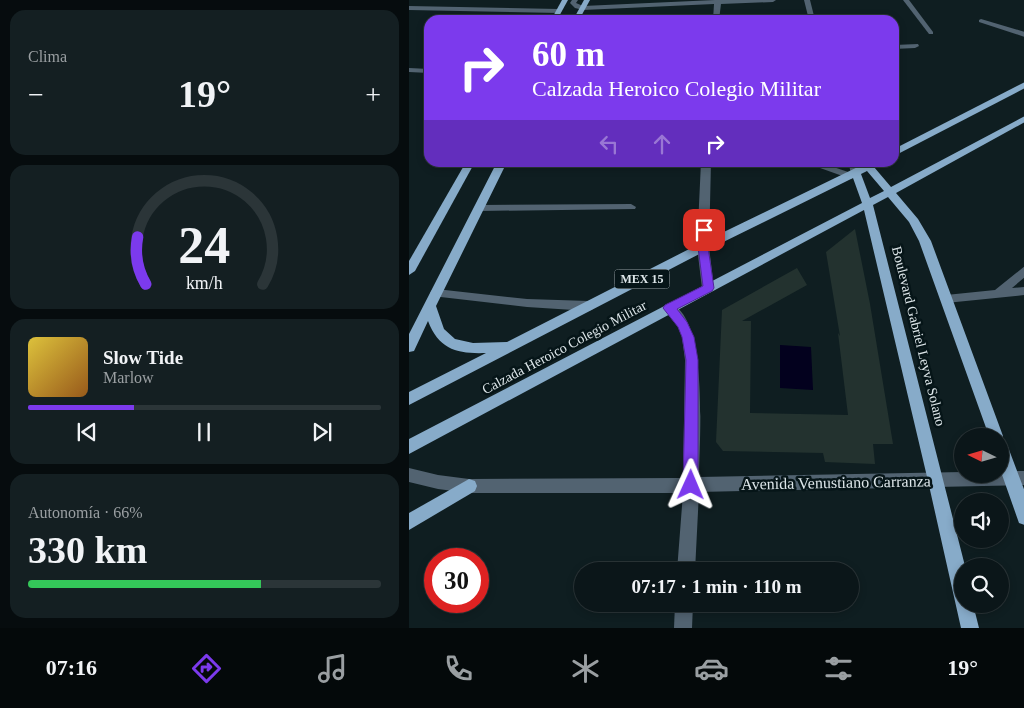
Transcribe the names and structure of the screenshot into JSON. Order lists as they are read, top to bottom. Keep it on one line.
{"streets":{"main road":["MEX 15","Boulevard Gabriel Leyva Solano","Calzada Heroico Colegio Militar"],"street":["Avenida Venustiano Carranza"]},"crossings":[["Boulevard Gabriel Leyva Solano","Calzada Heroico Colegio Militar"],["Boulevard Gabriel Leyva Solano","Avenida Venustiano Carranza"]],"north":"left","page":{"tile":["Clima",["Autonomía · 66%","330 km"]],"turn":["60 m","Calzada Heroico Colegio Militar"],"heat":["−","19°","+"],"song":["Slow Tide","Marlow"],"limit":"30","trip":"07:17 · 1 min · 110 m","tabs":["07:16","19°"],"gauge":["24","km/h"]}}
